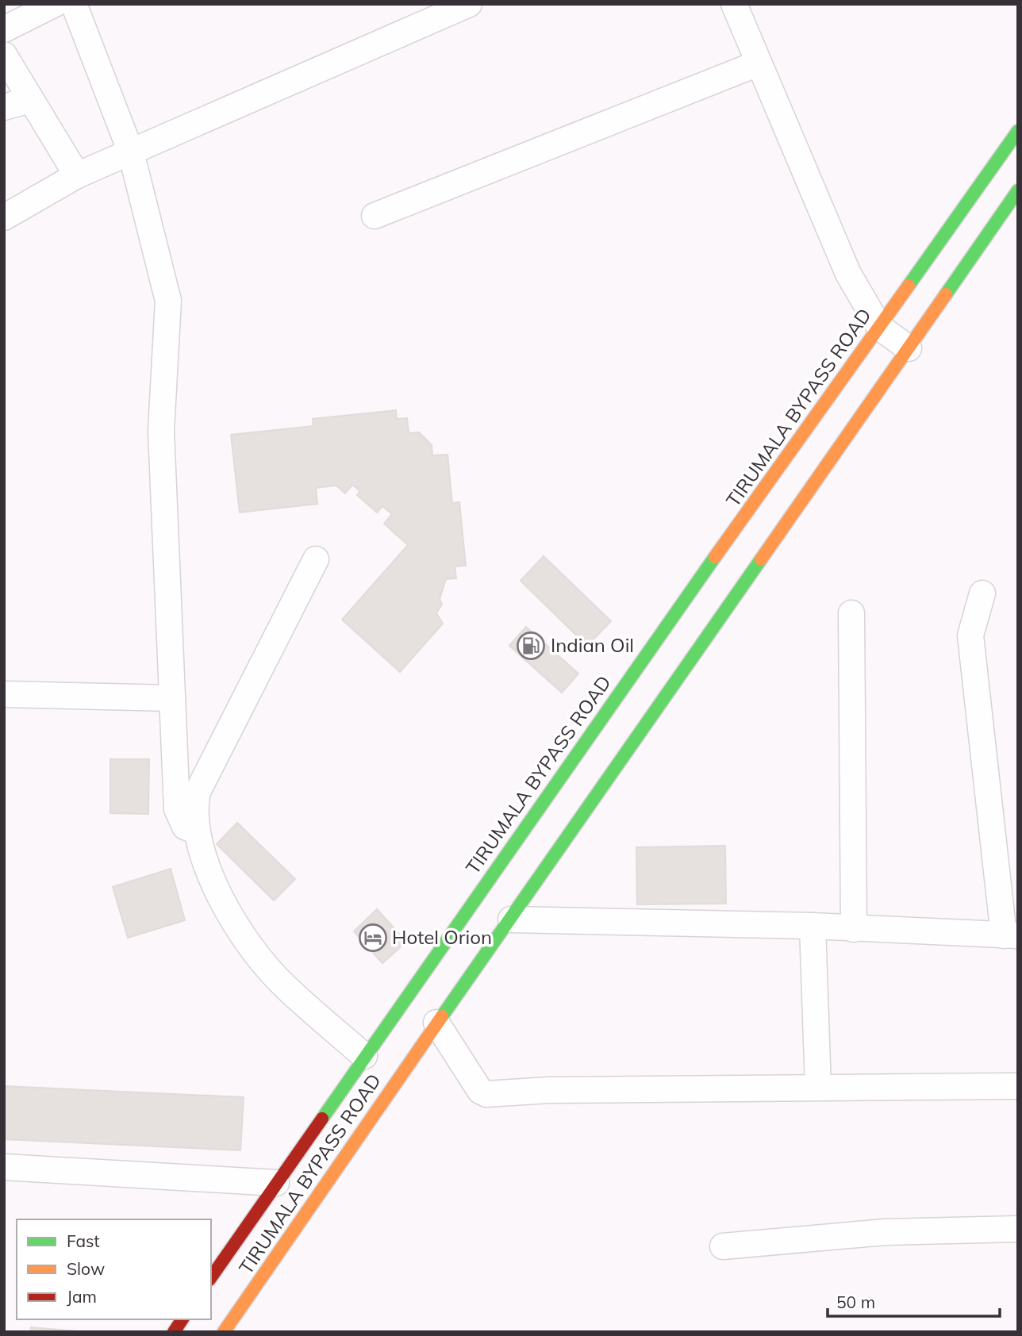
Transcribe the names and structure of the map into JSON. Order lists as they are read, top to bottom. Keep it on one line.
{"streets":{"main road":["TIRUMALA BYPASS ROAD"]},"places":{"fuel station":["Indian Oil"],"hotel":["Hotel Orion"]},"legend":["Fast","Slow","Jam"],"scale_bar":"50 m"}
